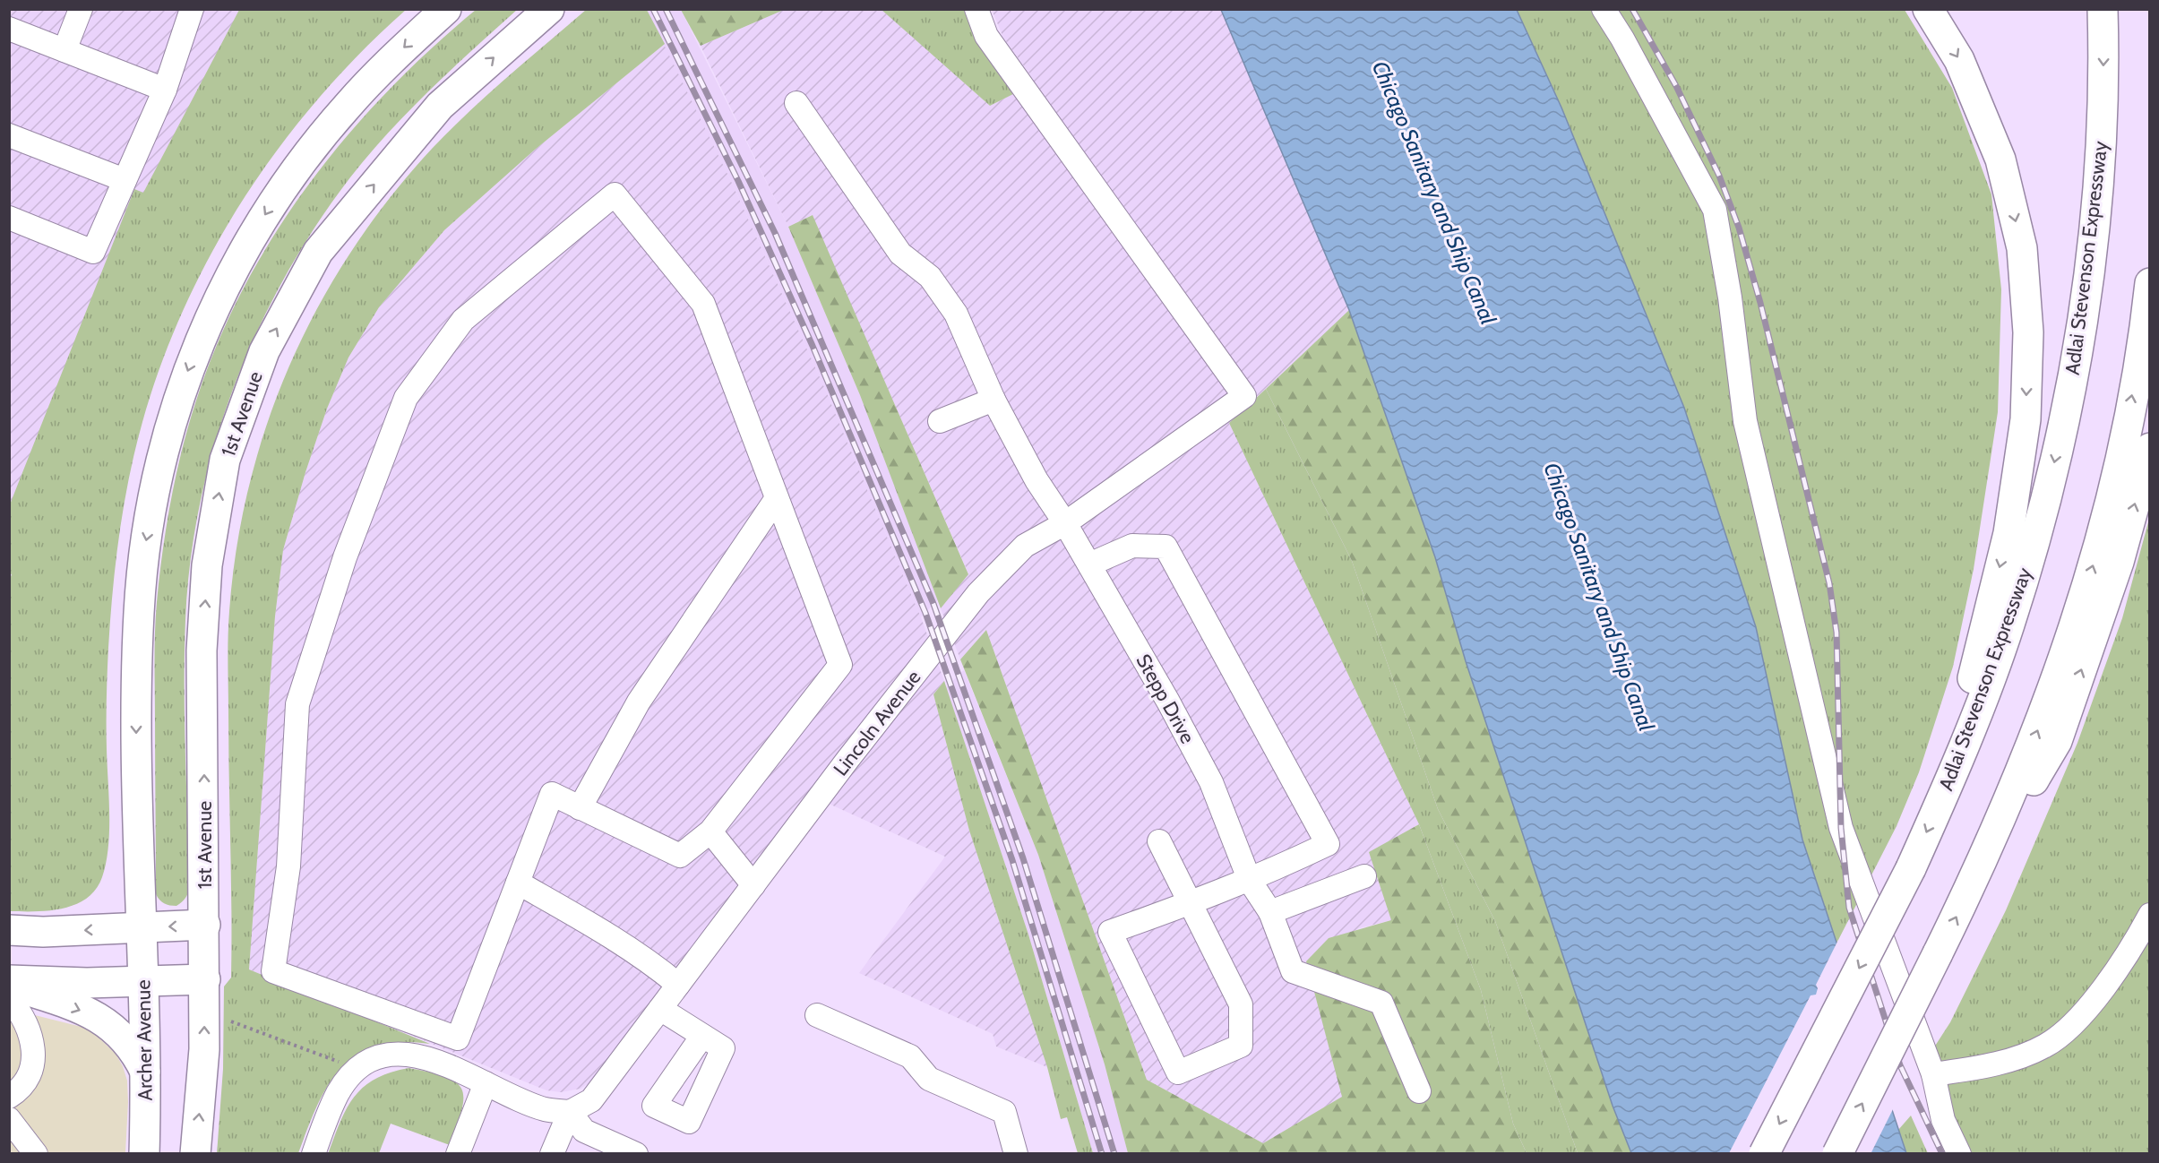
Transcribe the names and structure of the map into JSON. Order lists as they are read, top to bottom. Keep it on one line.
{"streets":{"main road":["Adlai Stevenson Expressway","1st Avenue","Archer Avenue"],"street":["Stepp Drive","Lincoln Avenue"]},"crossings":[["Stepp Drive","Lincoln Avenue"]],"one_way":["1st Avenue","Archer Avenue"],"water":["Chicago Sanitary and Ship Canal"]}
